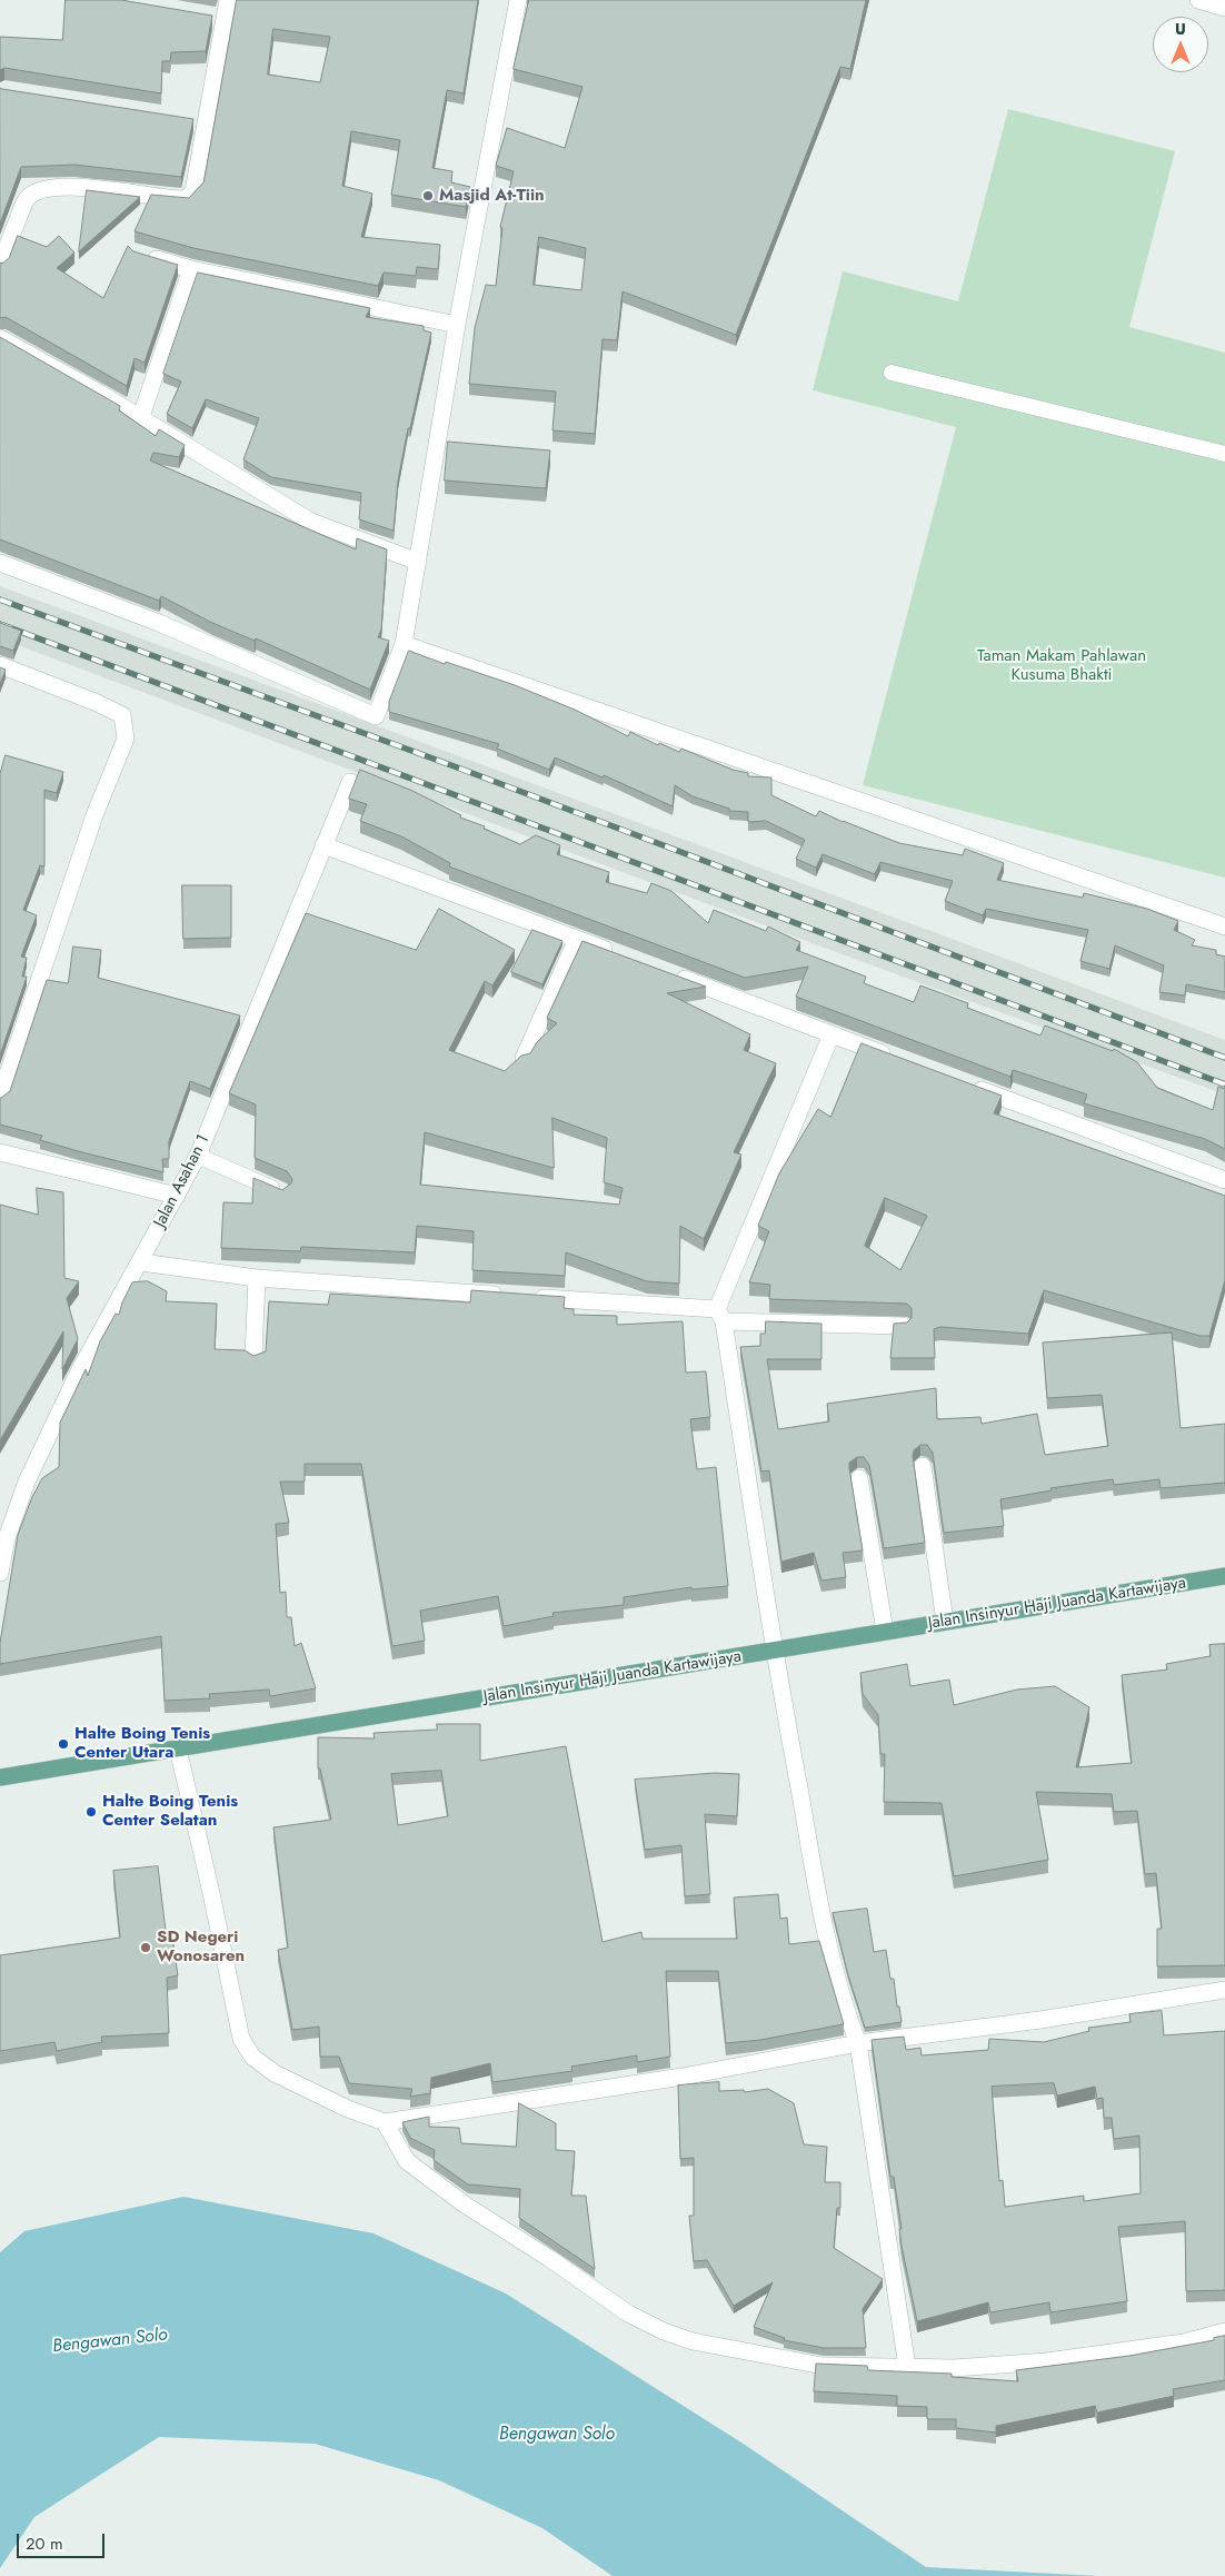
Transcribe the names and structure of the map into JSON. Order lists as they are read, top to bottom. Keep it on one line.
{"streets":{"main road":["Jalan Insinyur Haji Juanda Kartawijaya"],"street":["Jalan Asahan 1"]},"water":["Bengawan Solo"],"parks":["Taman Makam Pahlawan Kusuma Bhakti"],"places":["Masjid At-Tiin","Halte Boing Tenis Center Utara","Halte Boing Tenis Center Selatan","SD Negeri Wonosaren"],"scale_bar":"20 m","north":"top"}
